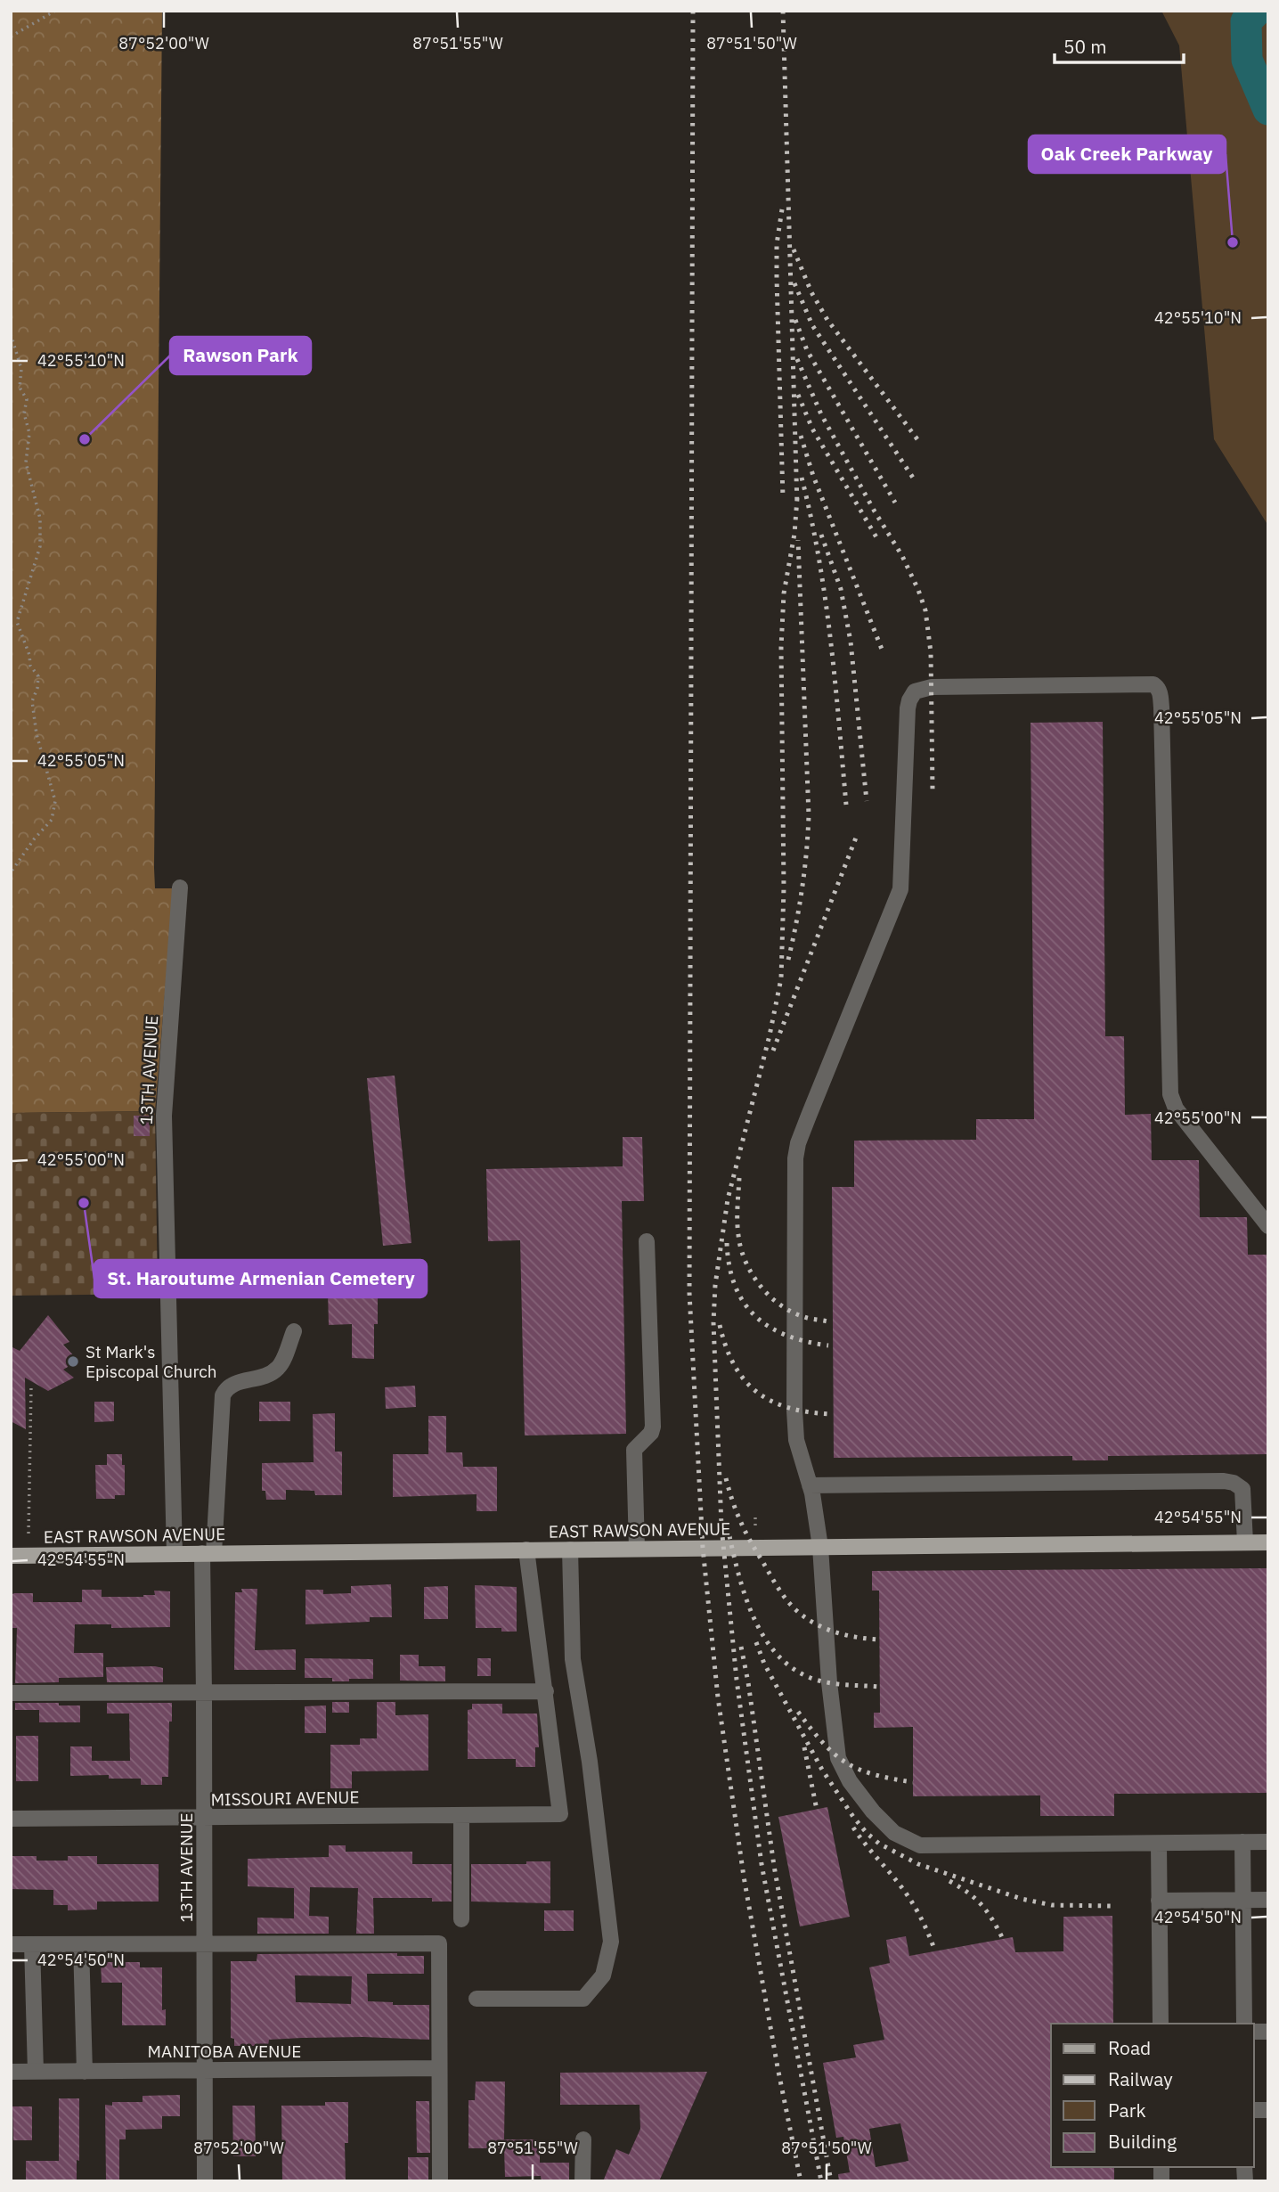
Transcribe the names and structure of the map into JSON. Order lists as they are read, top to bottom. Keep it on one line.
{"streets":{"main road":["EAST RAWSON AVENUE"],"street":["13TH AVENUE","MISSOURI AVENUE","MANITOBA AVENUE"]},"crossings":[["13TH AVENUE","EAST RAWSON AVENUE"],["13TH AVENUE","MISSOURI AVENUE"],["13TH AVENUE","MANITOBA AVENUE"]],"places":["Oak Creek Parkway","Rawson Park","St. Haroutume Armenian Cemetery","St Mark's Episcopal Church"],"legend":["Road","Railway","Park","Building"],"scale_bar":"50 m","coordinates":["87°52'00\"W","87°51'55\"W","87°51'50\"W","42°55'10\"N","42°55'05\"N","42°55'00\"N","42°54'55\"N","42°54'50\"N"]}
